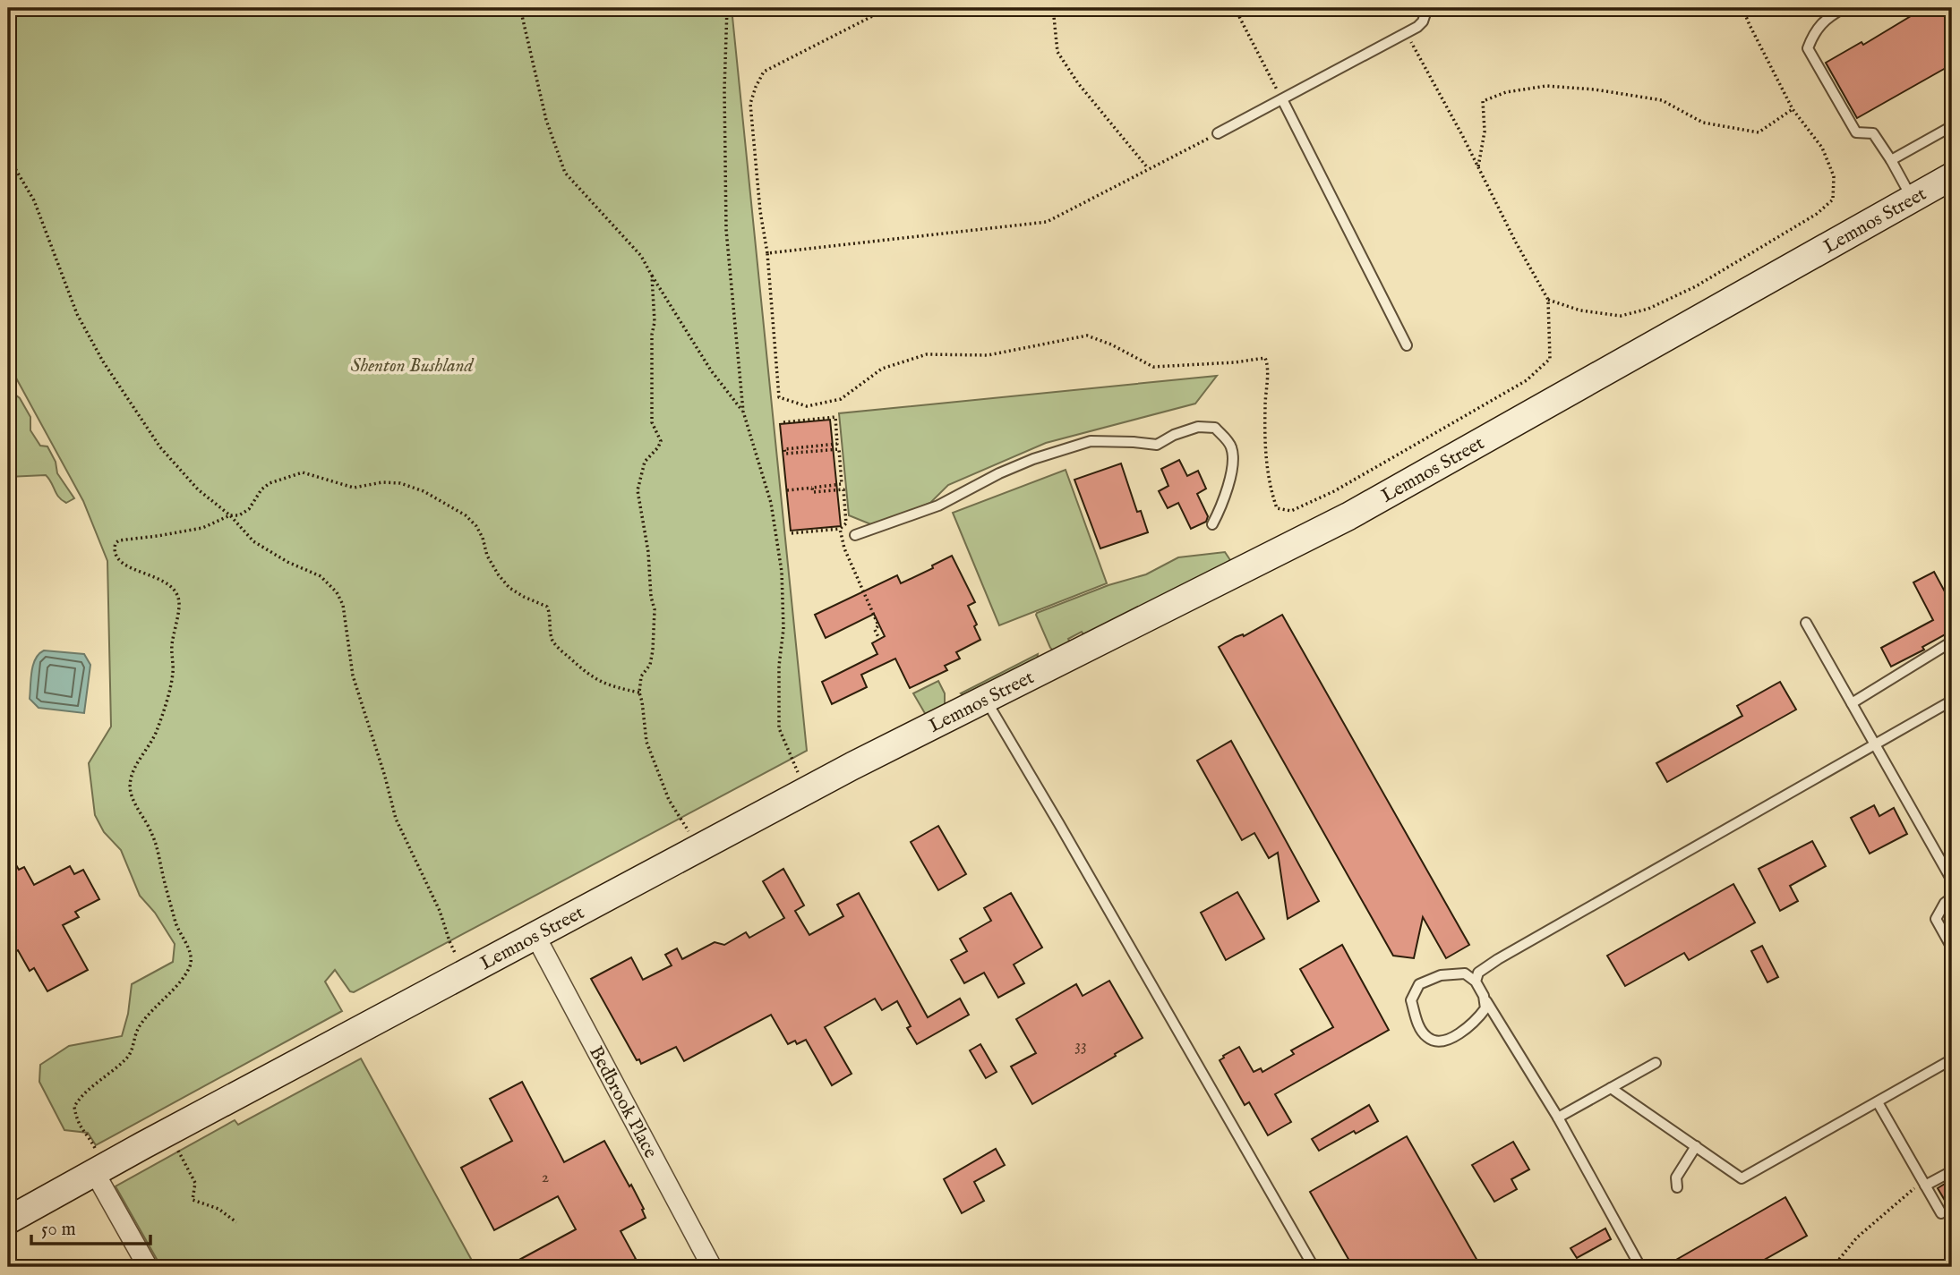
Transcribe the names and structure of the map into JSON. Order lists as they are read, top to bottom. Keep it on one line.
{"streets":{"street":["Lemnos Street","Bedbrook Place"]},"crossings":[["Lemnos Street","Bedbrook Place"]],"parks":["Shenton Bushland"],"house_numbers":["33","2"],"scale_bar":"50 m"}
